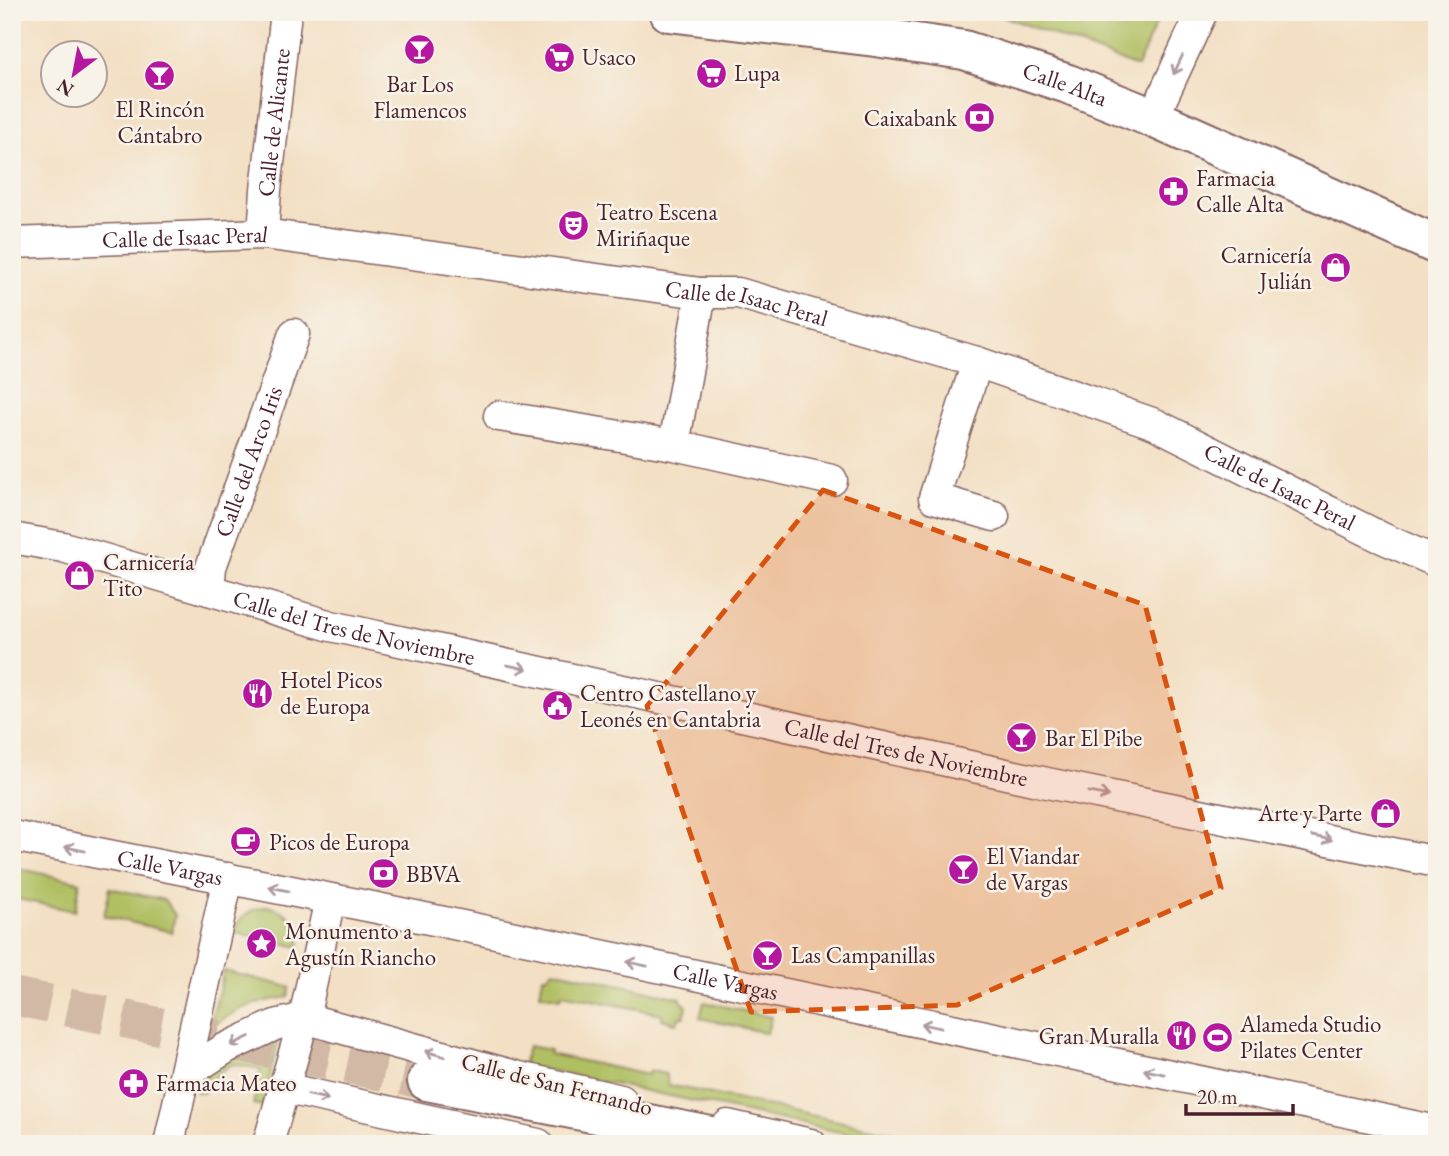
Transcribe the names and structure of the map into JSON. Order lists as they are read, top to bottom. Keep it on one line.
{"streets":{"street":["Calle Alta","Calle de Alicante","Calle de Isaac Peral","Calle del Arco Iris","Calle del Tres de Noviembre","Calle Vargas","Calle de San Fernando"]},"crossings":[["Calle de Alicante","Calle de Isaac Peral"],["Calle del Arco Iris","Calle del Tres de Noviembre"]],"one_way":["Calle del Tres de Noviembre","Calle Vargas"],"places":{"bar":["Bar Los Flamencos","El Rincón Cántabro","Bar El Pibe","El Viandar de Vargas","Las Campanillas"],"supermarket":["Usaco","Lupa"],"bank":["Caixabank","BBVA"],"pharmacy":["Farmacia Calle Alta","Farmacia Mateo"],"theatre":["Teatro Escena Miriñaque"],"shop":["Carnicería Julián","Carnicería Tito","Arte y Parte"],"restaurant":["Hotel Picos de Europa","Gran Muralla"],"public building":["Centro Castellano y Leonés en Cantabria"],"cafe":["Picos de Europa"],"place":["Monumento a Agustín Riancho"],"sports":["Alameda Studio Pilates Center"]},"scale_bar":"20 m","north":"bottom left"}
